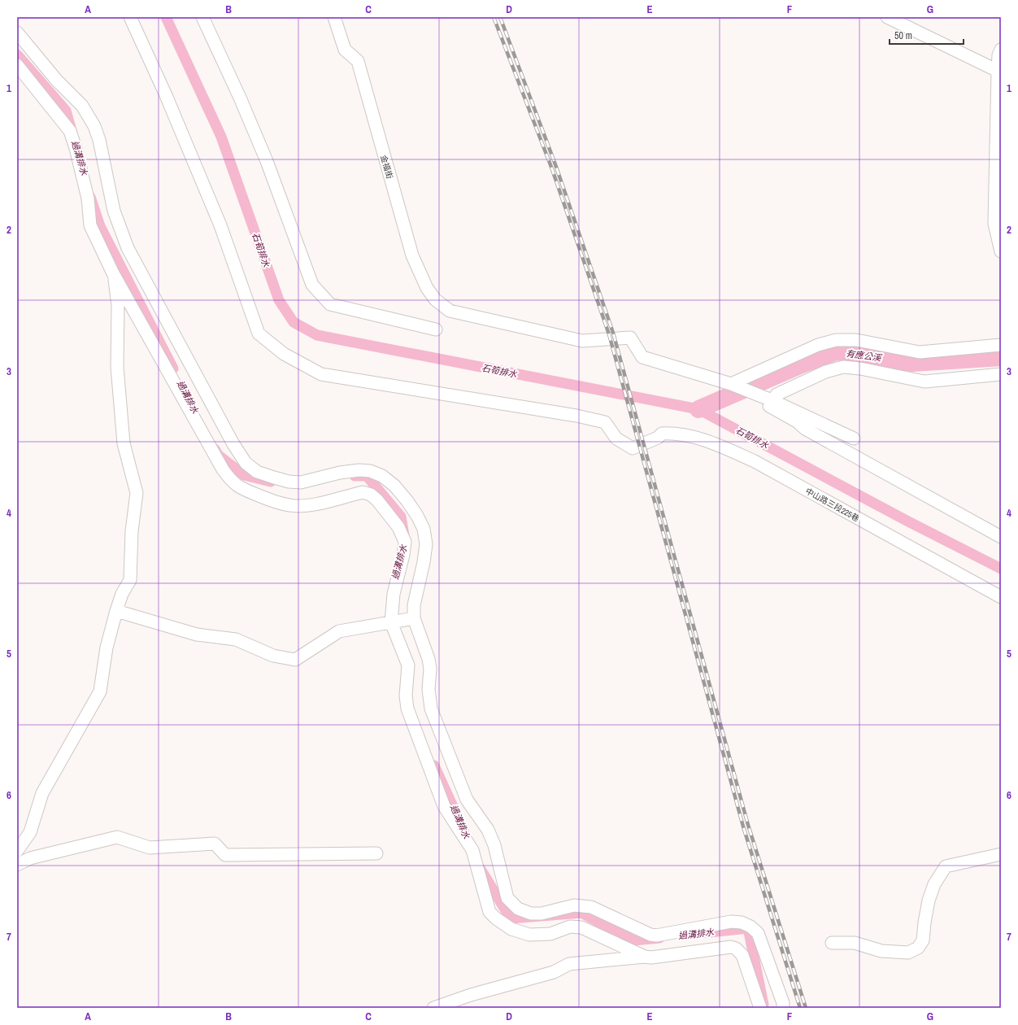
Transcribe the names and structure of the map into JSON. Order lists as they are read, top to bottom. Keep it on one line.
{"streets":{"street":["金福街","中山路三段225巷"]},"water":["過溝排水","石筍排水","有應公溪"],"scale_bar":"50 m","grid":{"columns":["A","B","C","D","E","F","G"],"rows":["1","2","3","4","5","6","7"]}}
